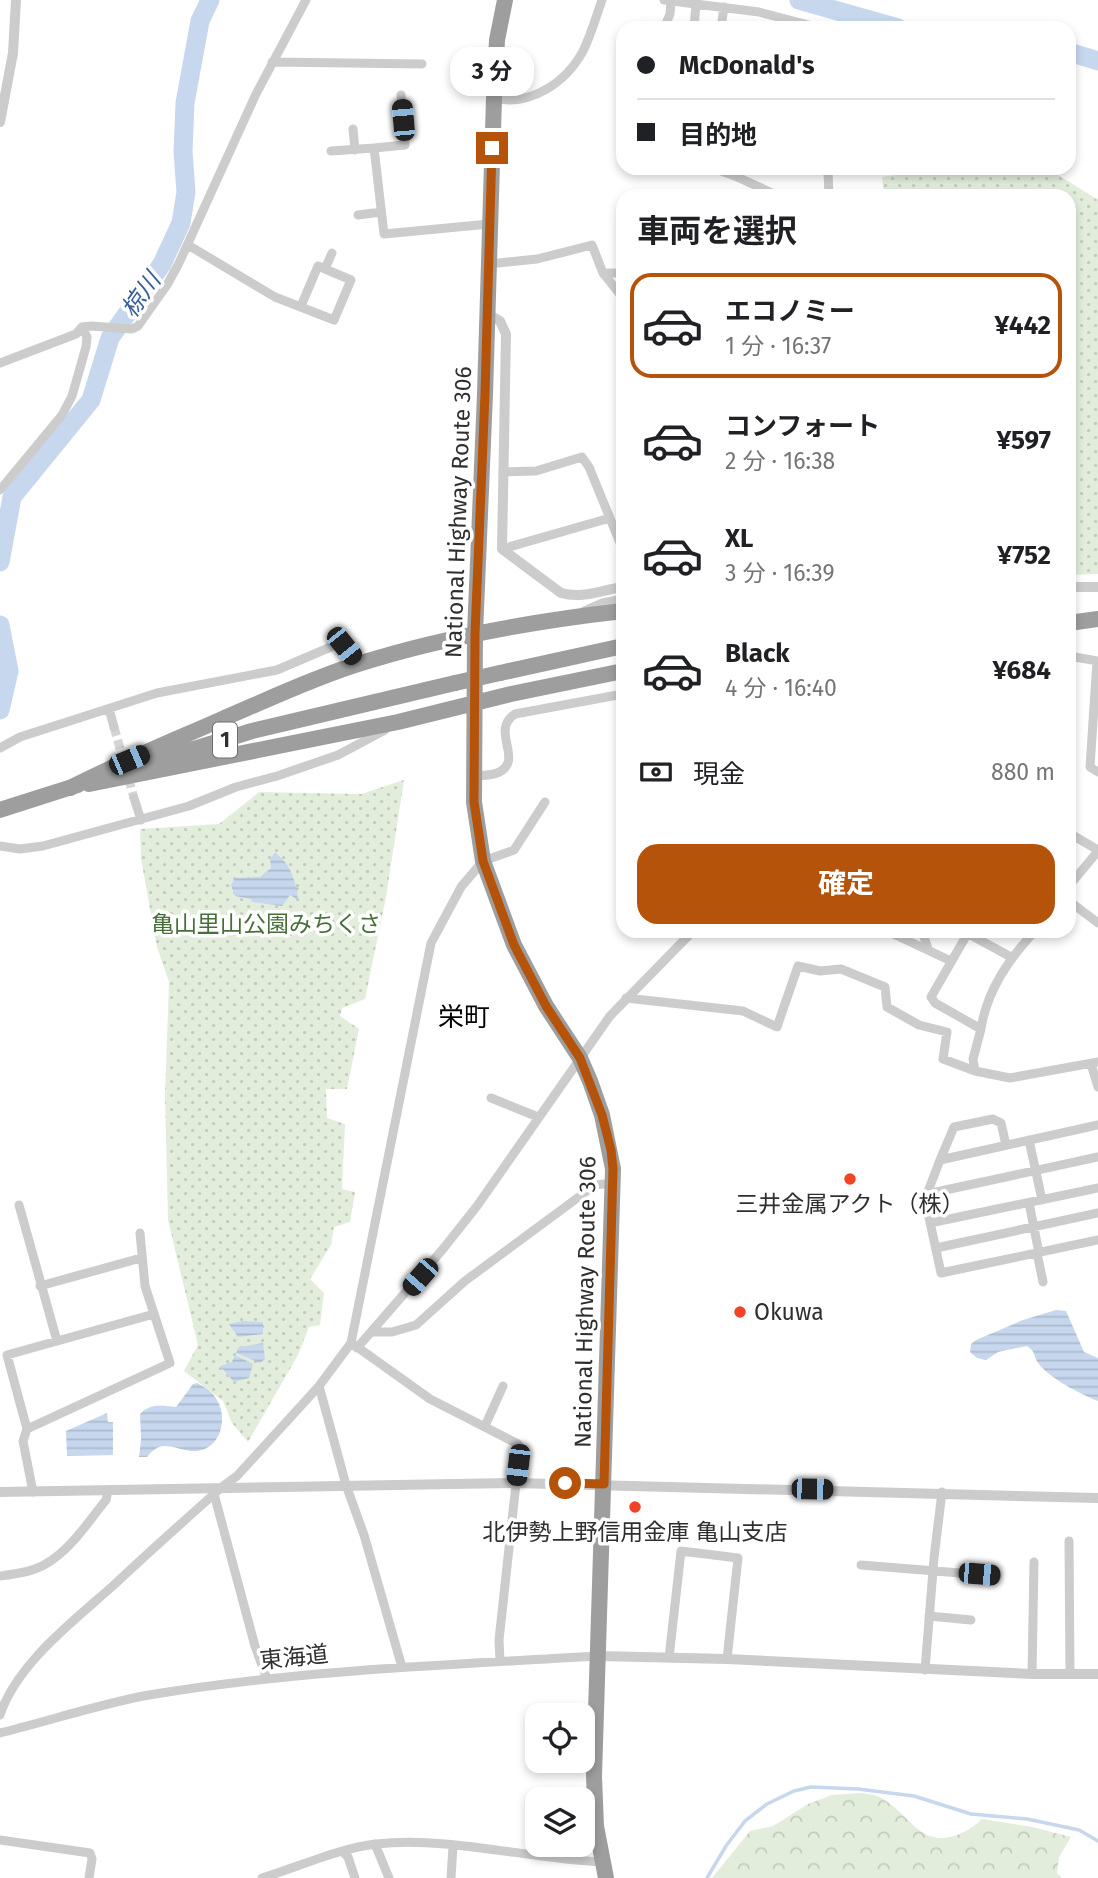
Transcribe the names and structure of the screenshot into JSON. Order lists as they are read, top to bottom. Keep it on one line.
{"streets":{"highway":["National Highway Route 306","1"],"street":["東海道"]},"crossings":[["National Highway Route 306","東海道"]],"districts":["栄町"],"water":["椋川"],"parks":["亀山里山公園みちくさ"],"places":["三井金属アクト（株）","Okuwa","北伊勢上野信用金庫 亀山支店"],"page":{"banner":["McDonald's","目的地"],"bubble":"3 分","heading":"車両を選択","list":[{"name":"エコノミー","note":"1 分 · 16:37","value":"¥442"},{"name":"コンフォート","note":"2 分 · 16:38","value":"¥597"},{"name":"XL","note":"3 分 · 16:39","value":"¥752"},{"name":"Black","note":"4 分 · 16:40","value":"¥684"}],"pay":["現金","880 m"],"buttons":"確定"}}
